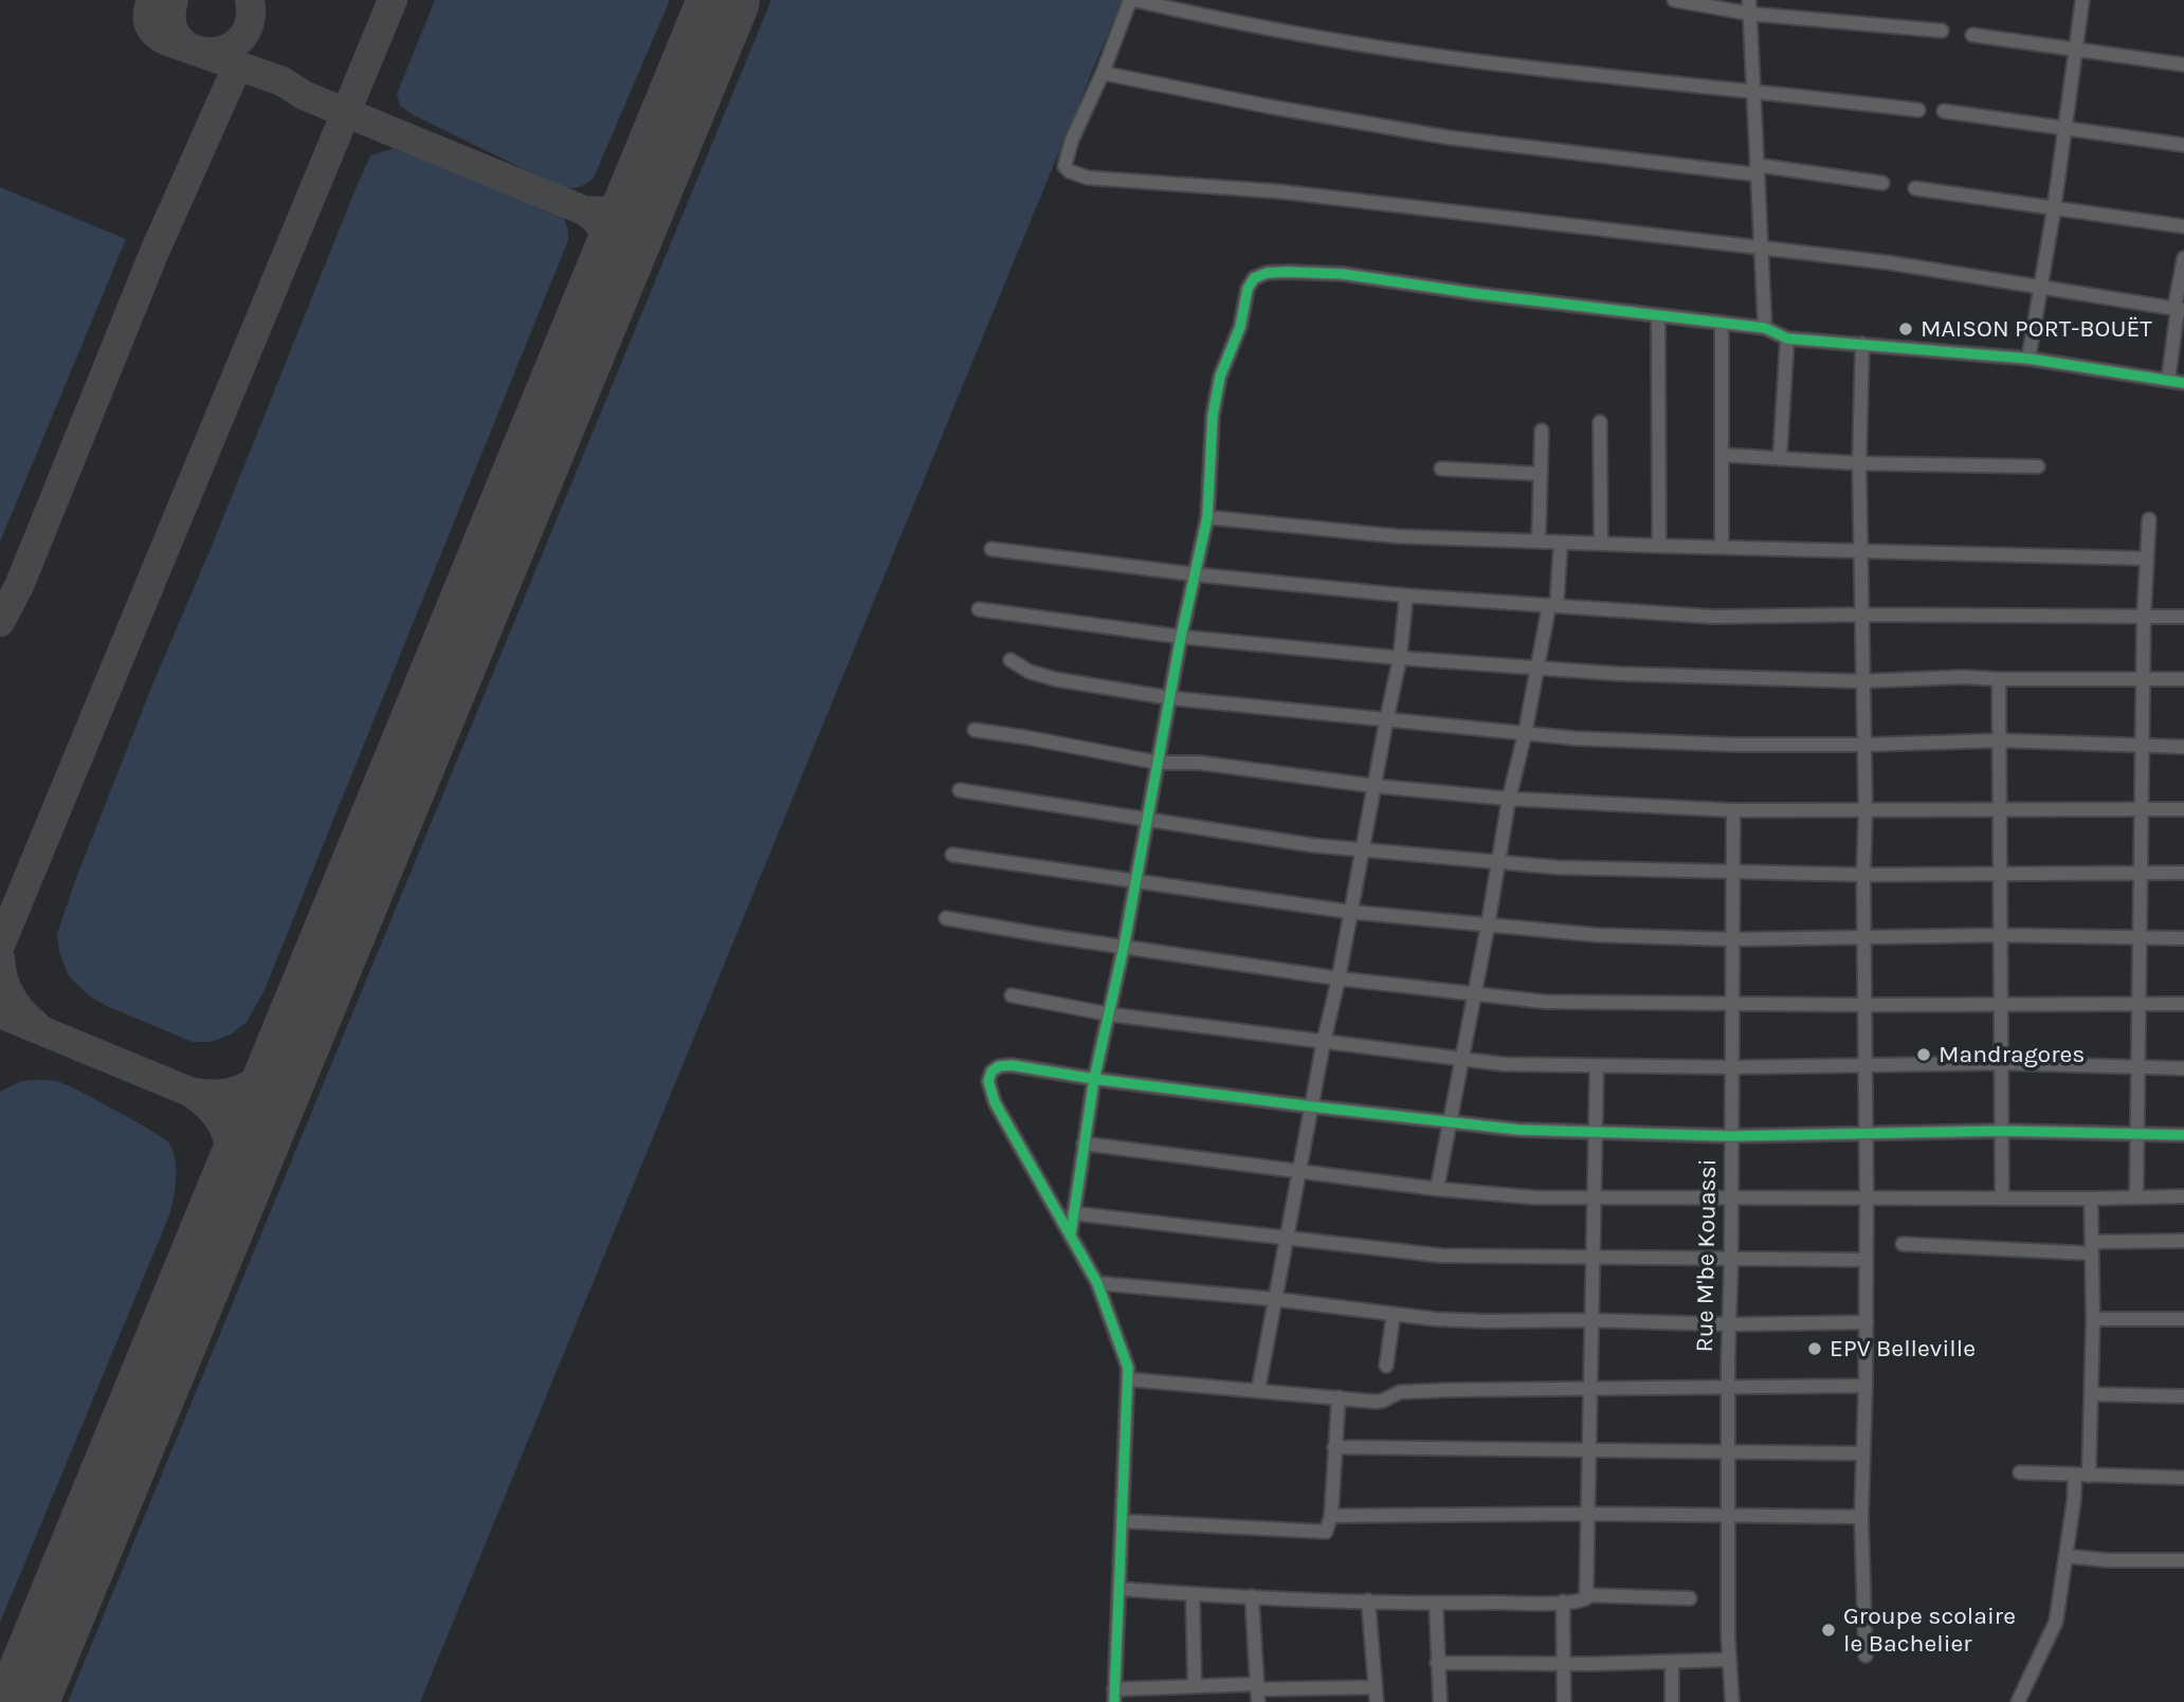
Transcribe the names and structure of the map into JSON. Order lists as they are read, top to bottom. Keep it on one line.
{"streets":{"street":["Rue M'be Kouassi"]},"places":["MAISON PORT-BOUËT","Mandragores","EPV Belleville","Groupe scolaire le Bachelier"]}
